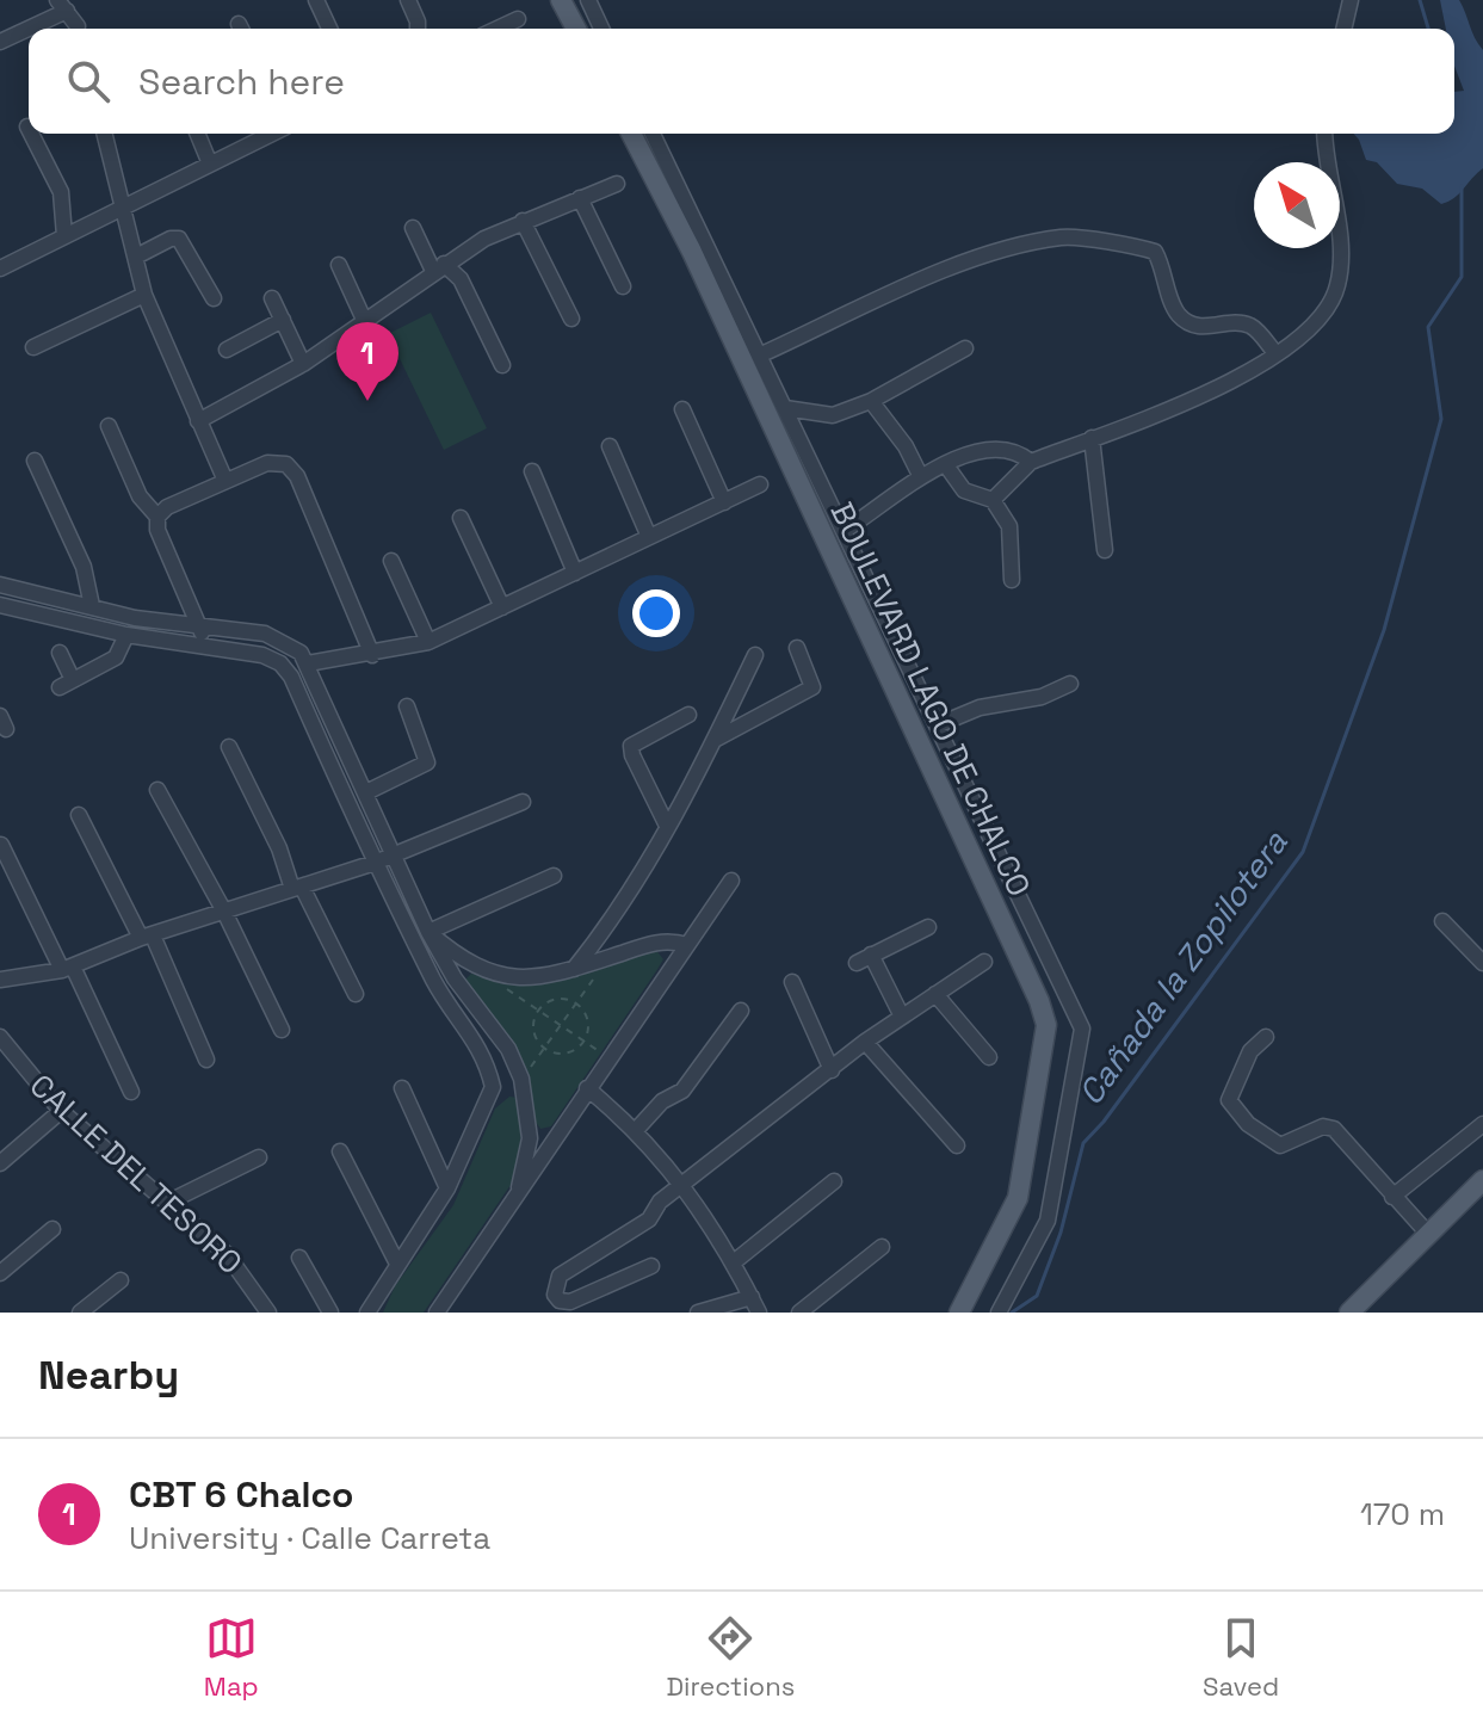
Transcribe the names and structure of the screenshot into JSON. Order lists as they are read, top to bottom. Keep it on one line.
{"streets":{"main road":["BOULEVARD LAGO DE CHALCO"],"street":["CALLE DEL TESORO"]},"water":["Cañada la Zopilotera"],"north":"top left","page":{"search":"Search here","pins":"1","heading":"Nearby","list":[{"mark":"1","name":"CBT 6 Chalco","note":"University · Calle Carreta","value":"170 m"}],"nav":["Map","Directions","Saved"]}}
